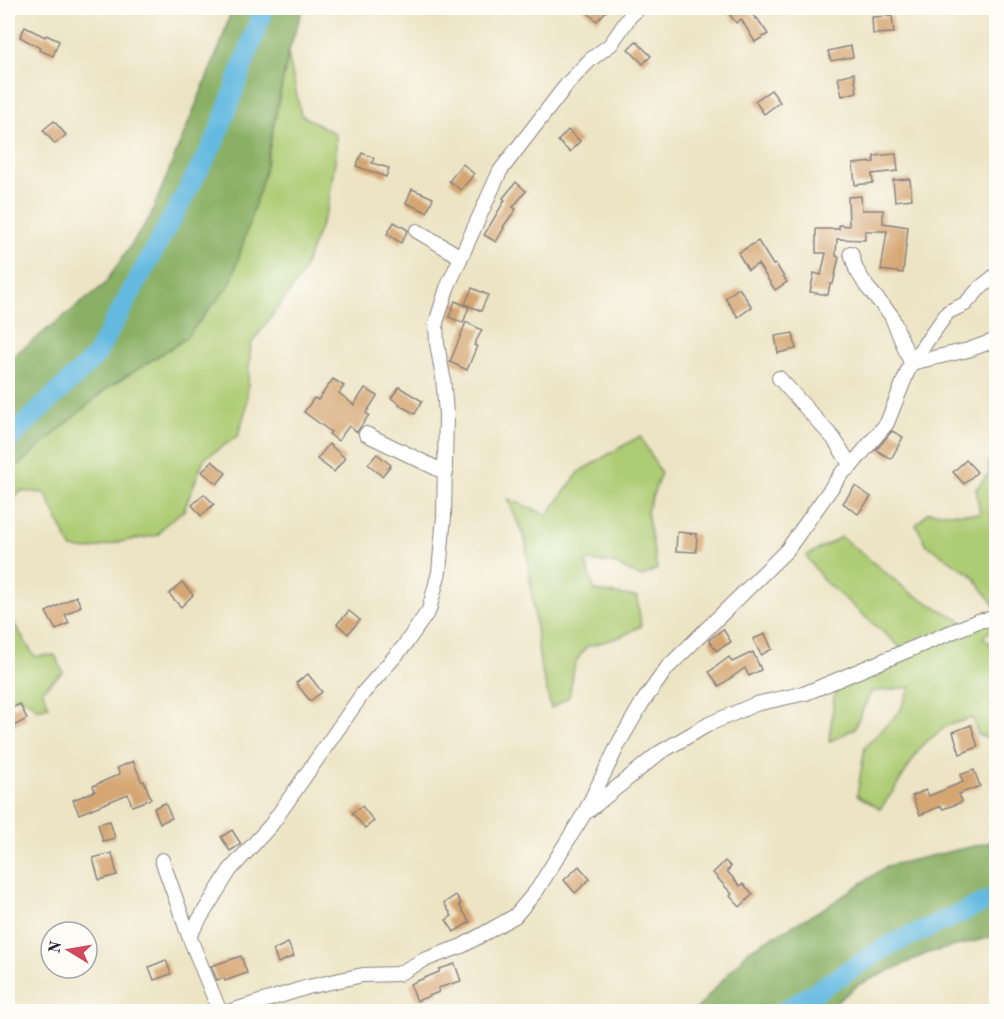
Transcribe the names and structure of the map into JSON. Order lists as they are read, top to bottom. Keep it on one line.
{"north":"left"}
